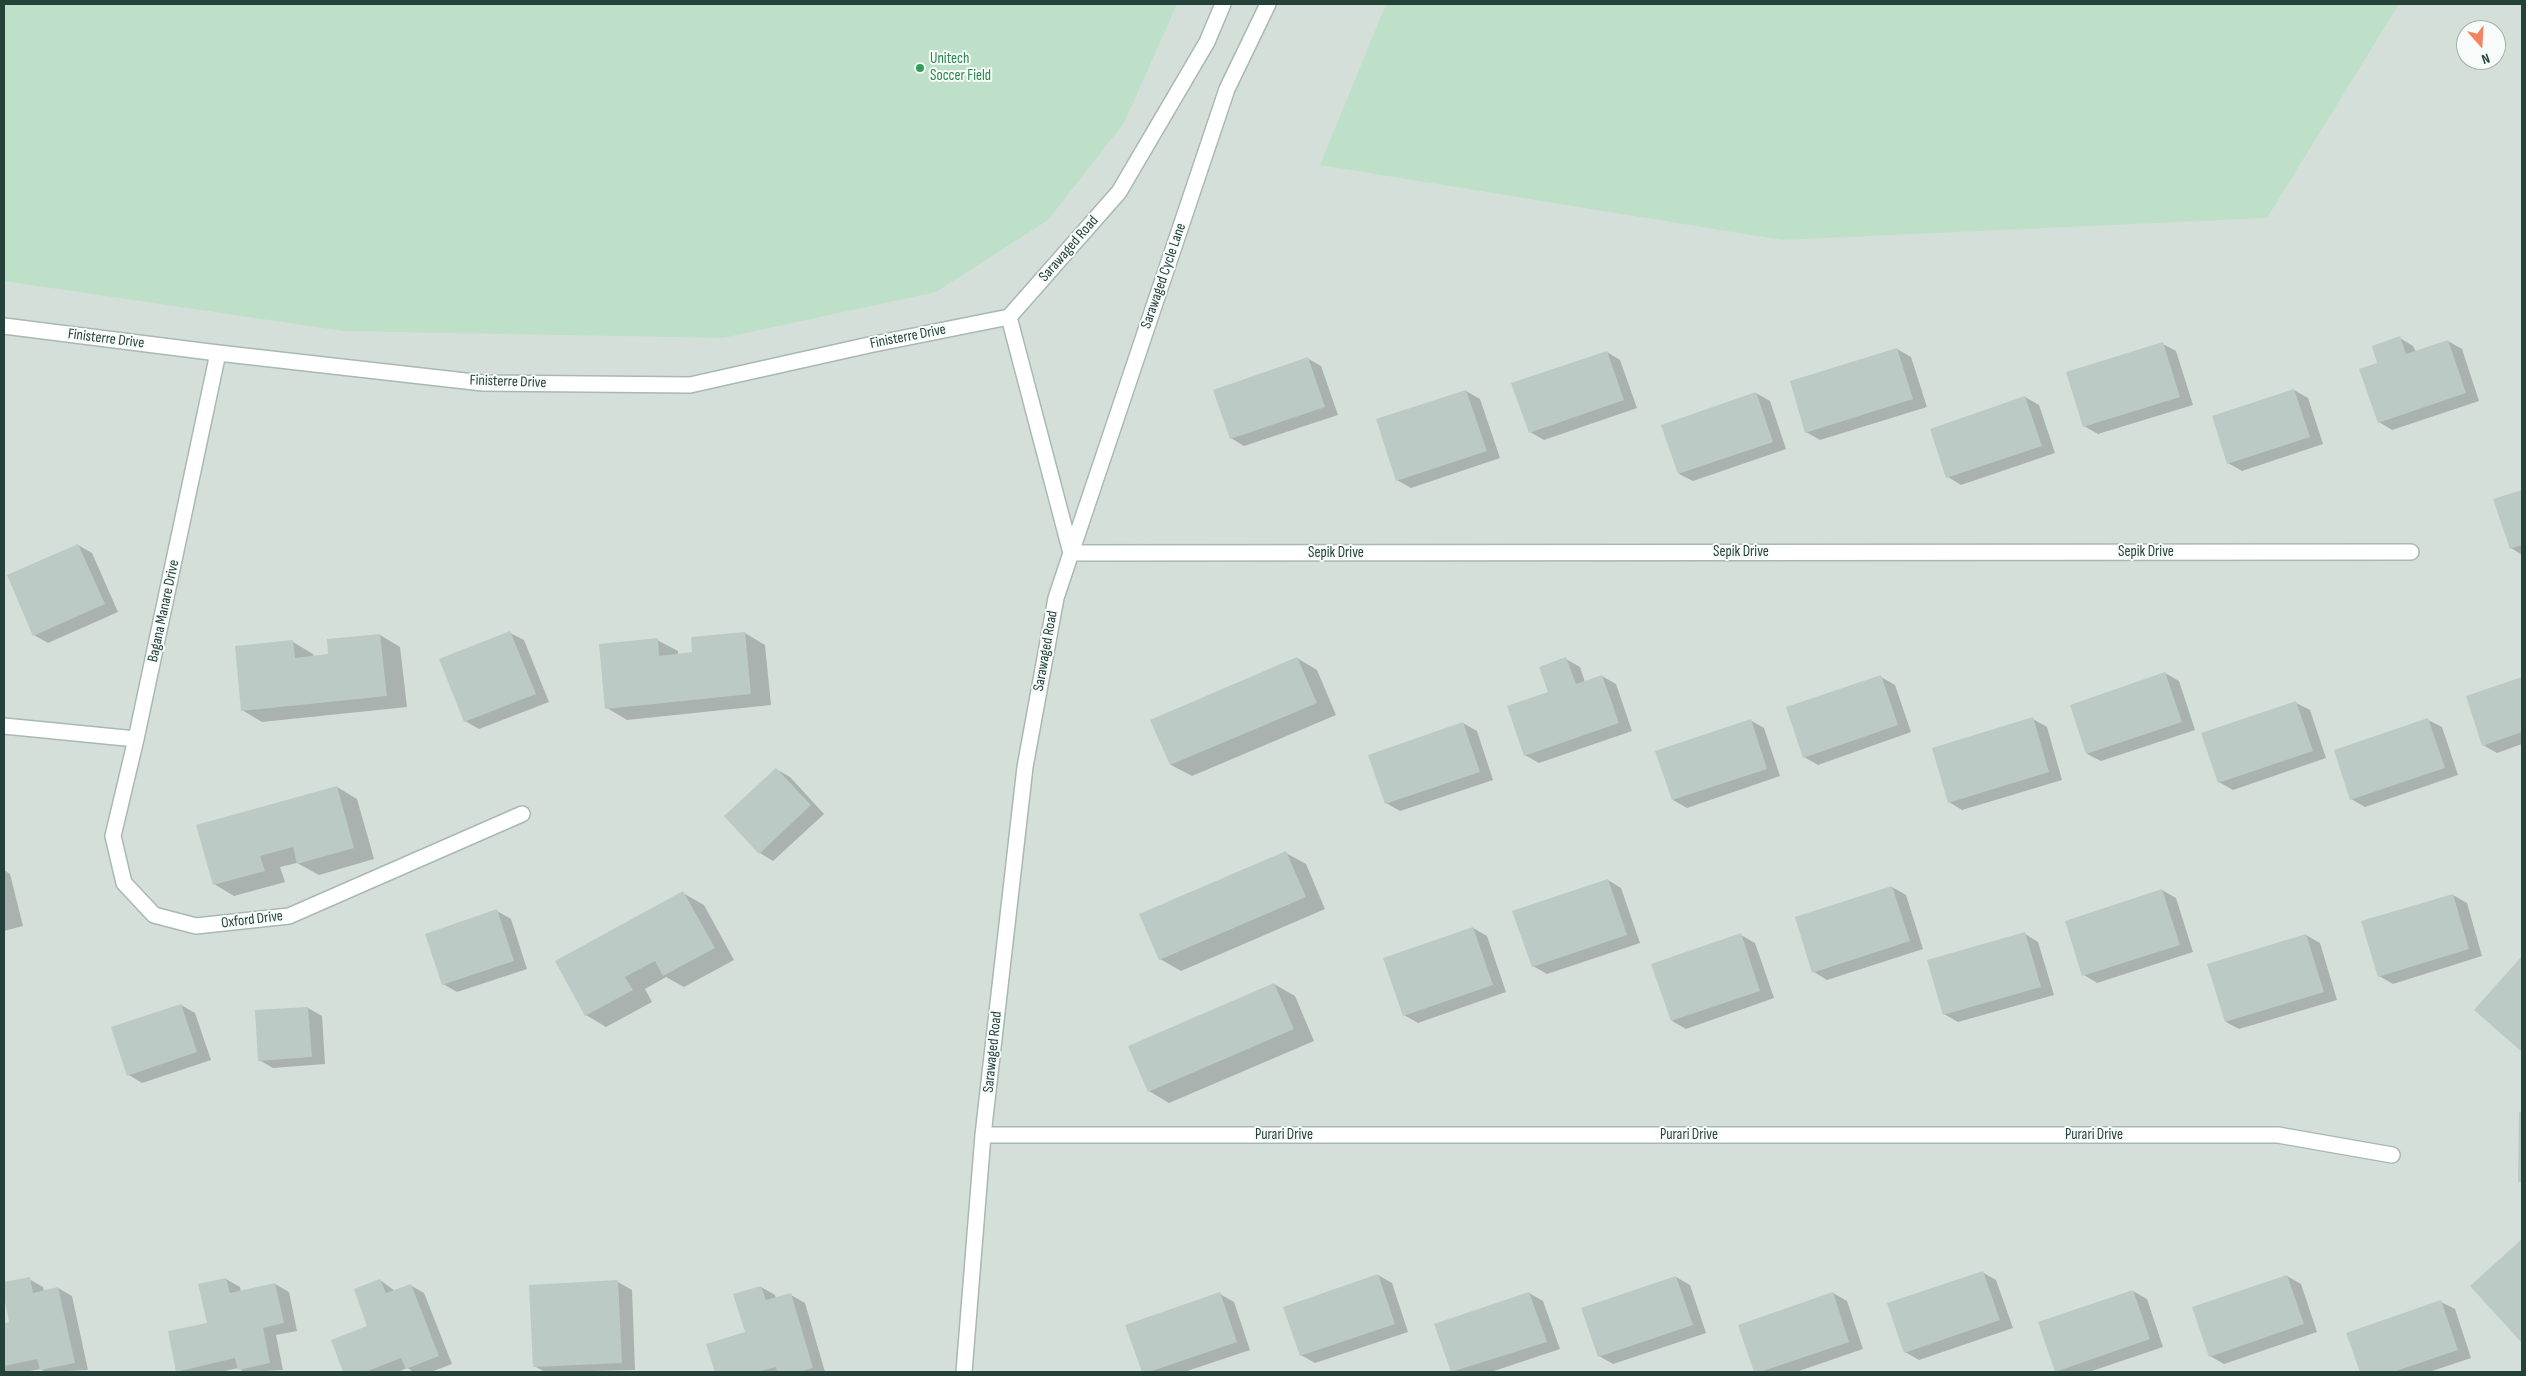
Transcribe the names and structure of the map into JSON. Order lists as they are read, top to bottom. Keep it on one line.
{"streets":{"street":["Sarawaged Road","Sarawaged Cycle Lane","Finisterre Drive","Bagana Manare Drive","Oxford Drive","Purari Drive"]},"crossings":[["Sarawaged Road","Sarawaged Cycle Lane"],["Sarawaged Road","Finisterre Drive"],["Sarawaged Road","Purari Drive"],["Finisterre Drive","Bagana Manare Drive"],["Bagana Manare Drive","Oxford Drive"]],"places":["Unitech Soccer Field"],"north":"bottom"}
